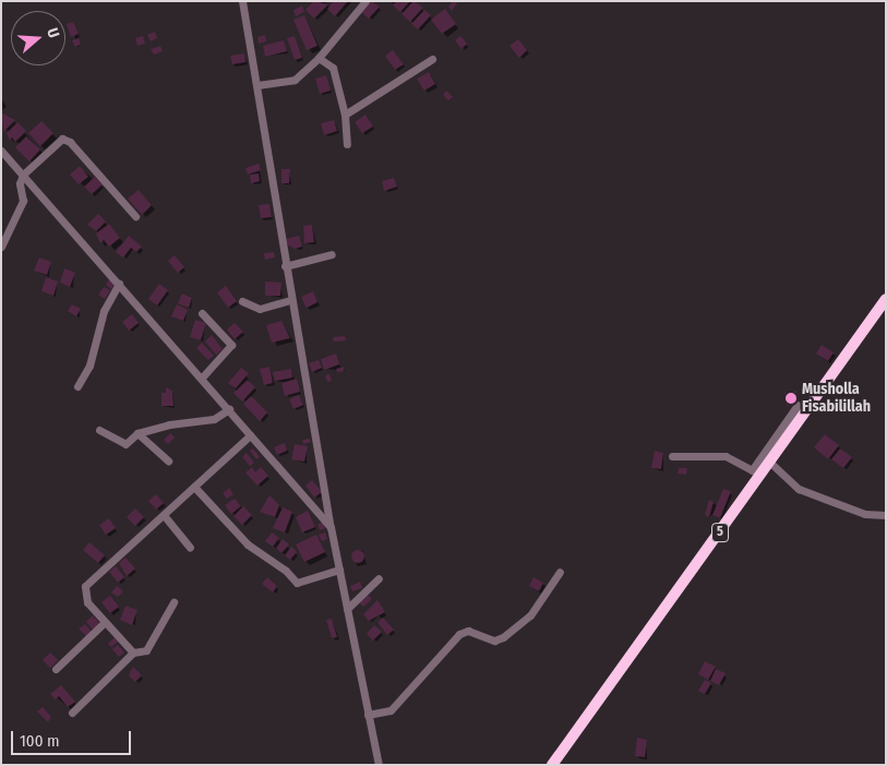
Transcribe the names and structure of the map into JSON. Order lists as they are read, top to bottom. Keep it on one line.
{"streets":{"highway":["5"]},"places":["Musholla Fisabilillah"],"scale_bar":"100 m","north":"right"}
